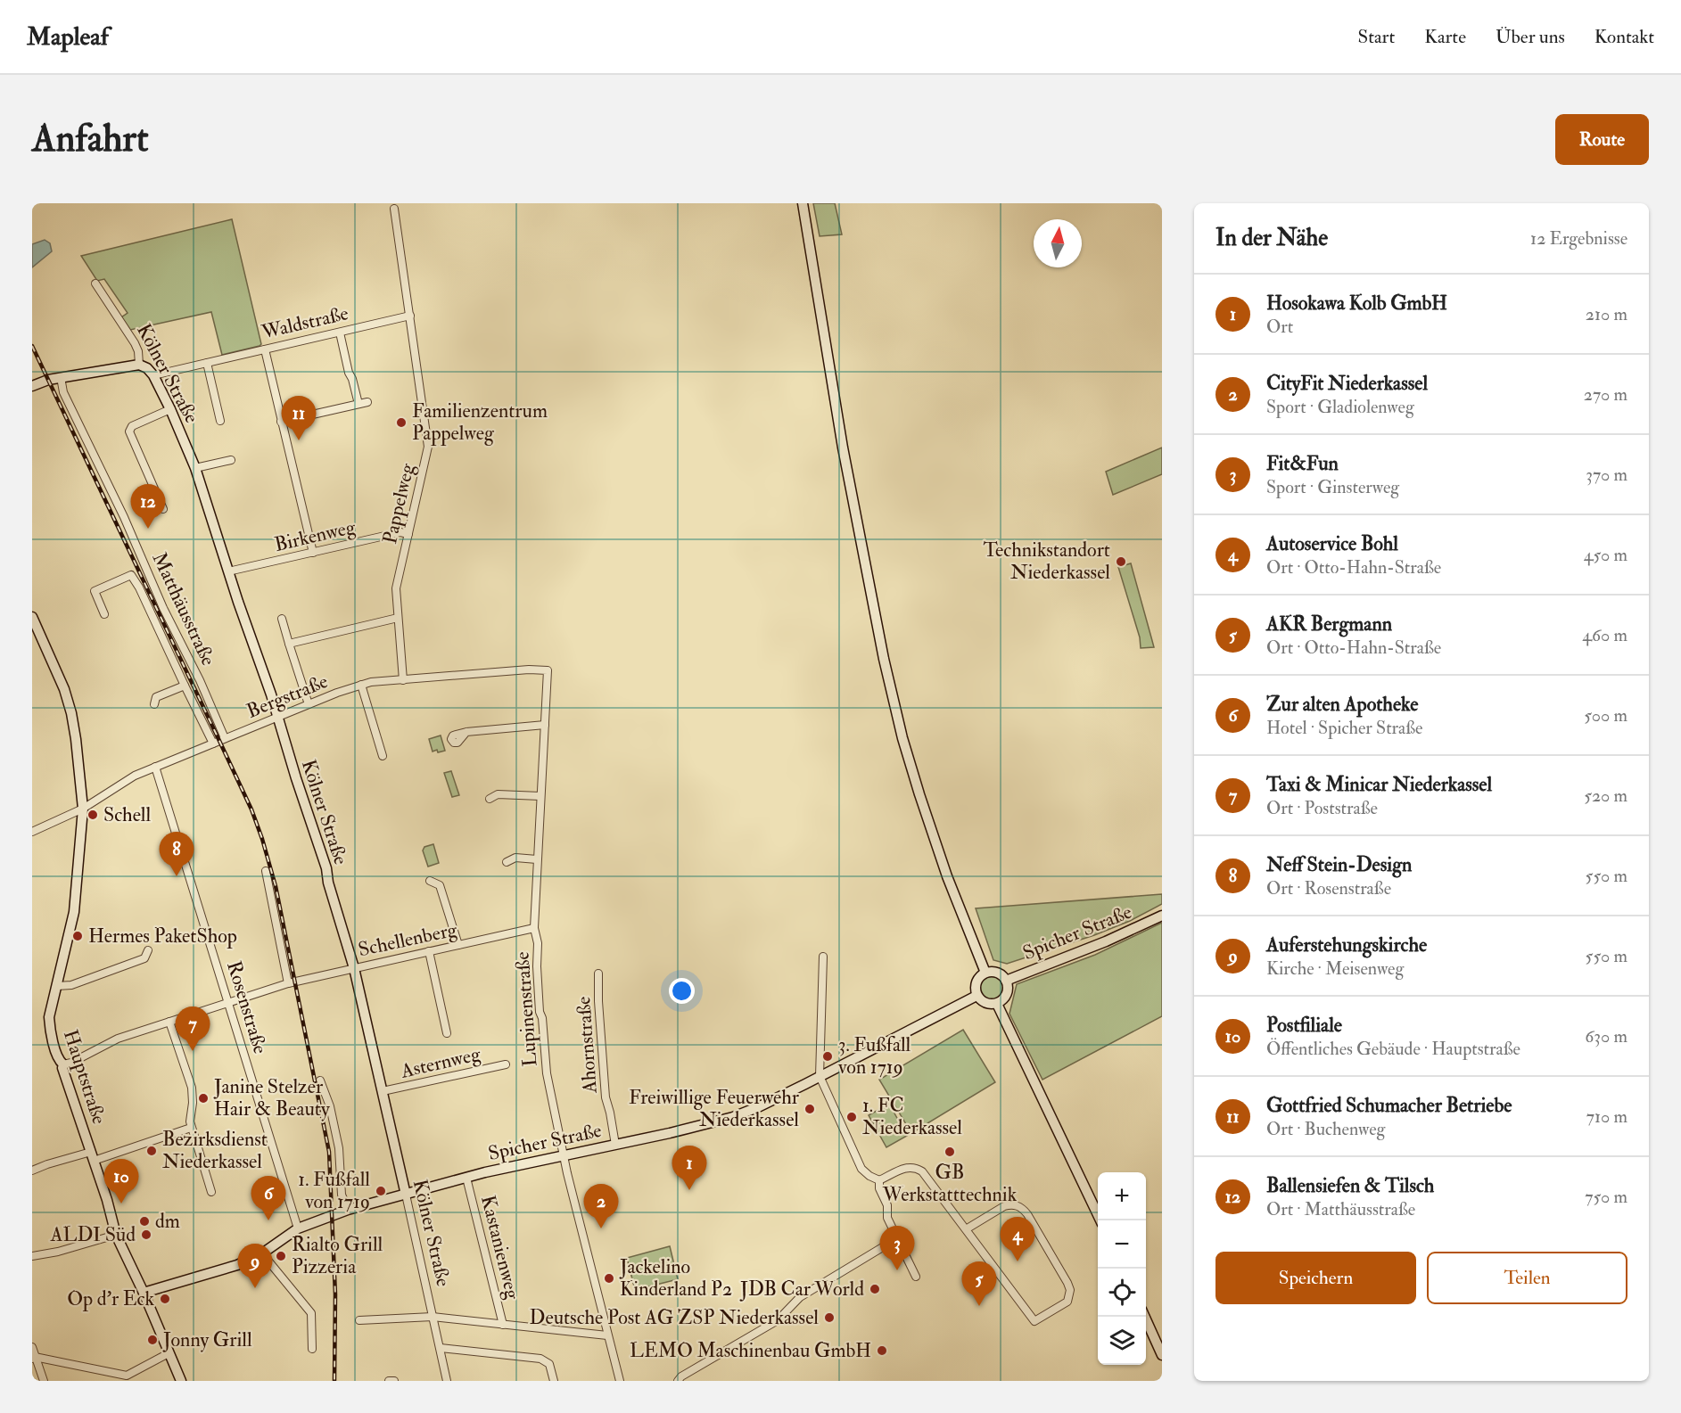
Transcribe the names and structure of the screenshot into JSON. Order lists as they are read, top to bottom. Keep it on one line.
{"streets":{"street":["Waldstraße","Kölner Straße","Pappelweg","Birkenweg","Matthäusstraße","Bergstraße","Spicher Straße","Schellenberg","Rosenstraße","Lupinenstraße","Ahornstraße","Asternweg","Hauptstraße","Kastanienweg"]},"crossings":[["Waldstraße","Kölner Straße"],["Waldstraße","Pappelweg"],["Kölner Straße","Birkenweg"],["Kölner Straße","Bergstraße"],["Kölner Straße","Spicher Straße"],["Kölner Straße","Schellenberg"],["Kölner Straße","Asternweg"],["Pappelweg","Birkenweg"],["Pappelweg","Bergstraße"],["Matthäusstraße","Bergstraße"],["Bergstraße","Rosenstraße"],["Bergstraße","Lupinenstraße"],["Bergstraße","Hauptstraße"],["Spicher Straße","Rosenstraße"],["Spicher Straße","Lupinenstraße"],["Spicher Straße","Ahornstraße"],["Spicher Straße","Hauptstraße"],["Spicher Straße","Kastanienweg"],["Schellenberg","Rosenstraße"],["Schellenberg","Lupinenstraße"],["Schellenberg","Hauptstraße"]],"places":["Familienzentrum Pappelweg","Technikstandort Niederkassel","Schell","Hermes PaketShop","3. Fußfall von 1719","Janine Stelzer Hair & Beauty","Freiwillige Feuerwehr Niederkassel","1. FC Niederkassel","Bezirksdienst Niederkassel","GB Werkstatttechnik","1. Fußfall von 1719","dm","ALDI Süd","Rialto Grill Pizzeria","Jackelino Kinderland P2","JDB Car World","Op d'r Eck","Deutsche Post AG ZSP Niederkassel","Jonny Grill","LEMO Maschinenbau GmbH"],"north":"top","page":{"header":"Mapleaf","nav":["Start","Karte","Über uns","Kontakt"],"buttons":["Route",["Speichern","Teilen"]],"title":"Anfahrt","heading":["In der Nähe","12 Ergebnisse"],"list":[{"mark":"1","name":"Hosokawa Kolb GmbH","note":"Ort","value":"210 m"},{"mark":"2","name":"CityFit Niederkassel","note":"Sport · Gladiolenweg","value":"270 m"},{"mark":"3","name":"Fit&Fun","note":"Sport · Ginsterweg","value":"370 m"},{"mark":"4","name":"Autoservice Bohl","note":"Ort · Otto-Hahn-Straße","value":"450 m"},{"mark":"5","name":"AKR Bergmann","note":"Ort · Otto-Hahn-Straße","value":"460 m"},{"mark":"6","name":"Zur alten Apotheke","note":"Hotel · Spicher Straße","value":"500 m"},{"mark":"7","name":"Taxi & Minicar Niederkassel","note":"Ort · Poststraße","value":"520 m"},{"mark":"8","name":"Neff Stein-Design","note":"Ort · Rosenstraße","value":"550 m"},{"mark":"9","name":"Auferstehungskirche","note":"Kirche · Meisenweg","value":"550 m"},{"mark":"10","name":"Postfiliale","note":"Öffentliches Gebäude · Hauptstraße","value":"630 m"},{"mark":"11","name":"Gottfried Schumacher Betriebe","note":"Ort · Buchenweg","value":"710 m"},{"mark":"12","name":"Ballensiefen & Tilsch","note":"Ort · Matthäusstraße","value":"750 m"}],"pins":["11","12","8","7","1","10","6","2","4","3","9","5"],"map_buttons":["+","−"]}}
